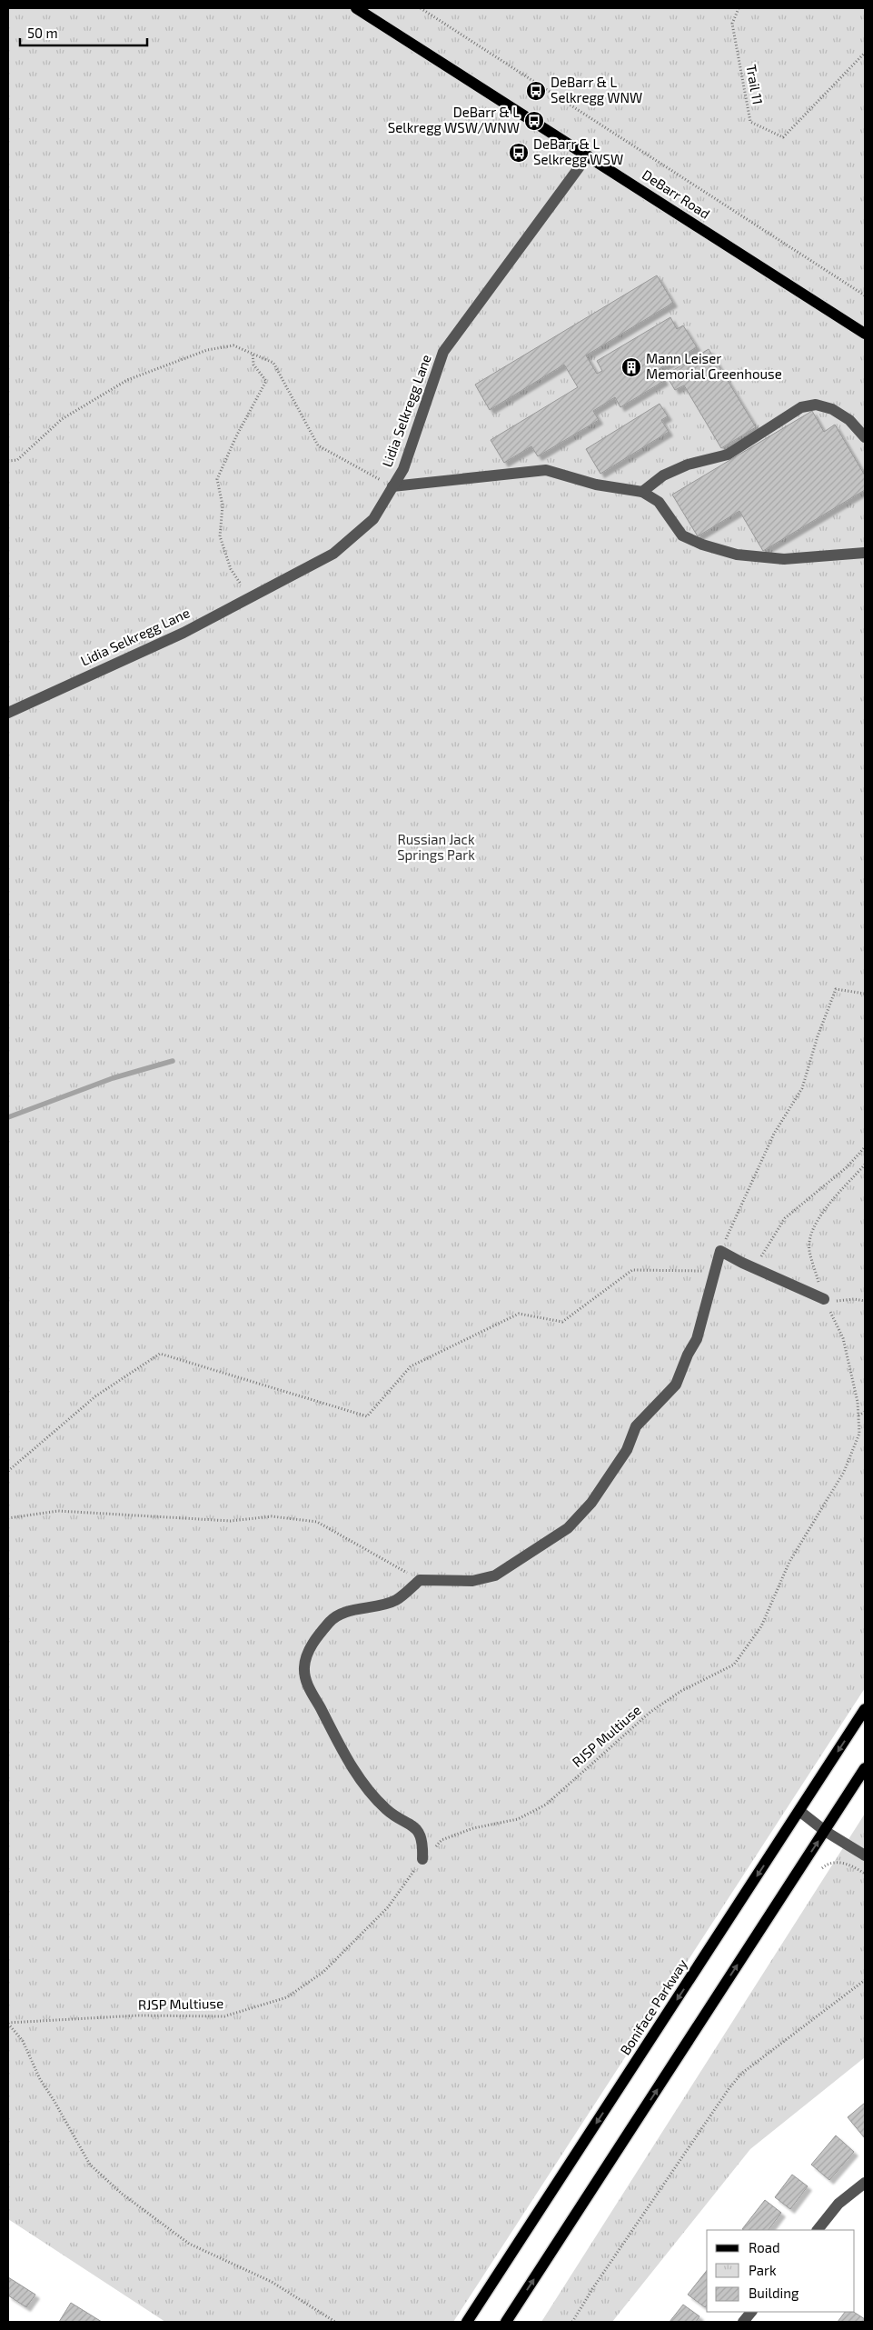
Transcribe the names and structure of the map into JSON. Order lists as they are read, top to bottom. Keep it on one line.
{"streets":{"main road":["DeBarr Road","Boniface Parkway"],"street":["Lidia Selkregg Lane"],"path":["Trail 11","RJSP Multiuse"]},"crossings":[["DeBarr Road","Lidia Selkregg Lane"]],"parks":["Russian Jack Springs Park"],"places":{"bus stop":["DeBarr & L Selkregg WNW","DeBarr & L Selkregg WSW/WNW","DeBarr & L Selkregg WSW"],"building":["Mann Leiser Memorial Greenhouse"]},"legend":["Road","Park","Building"],"scale_bar":"50 m"}
